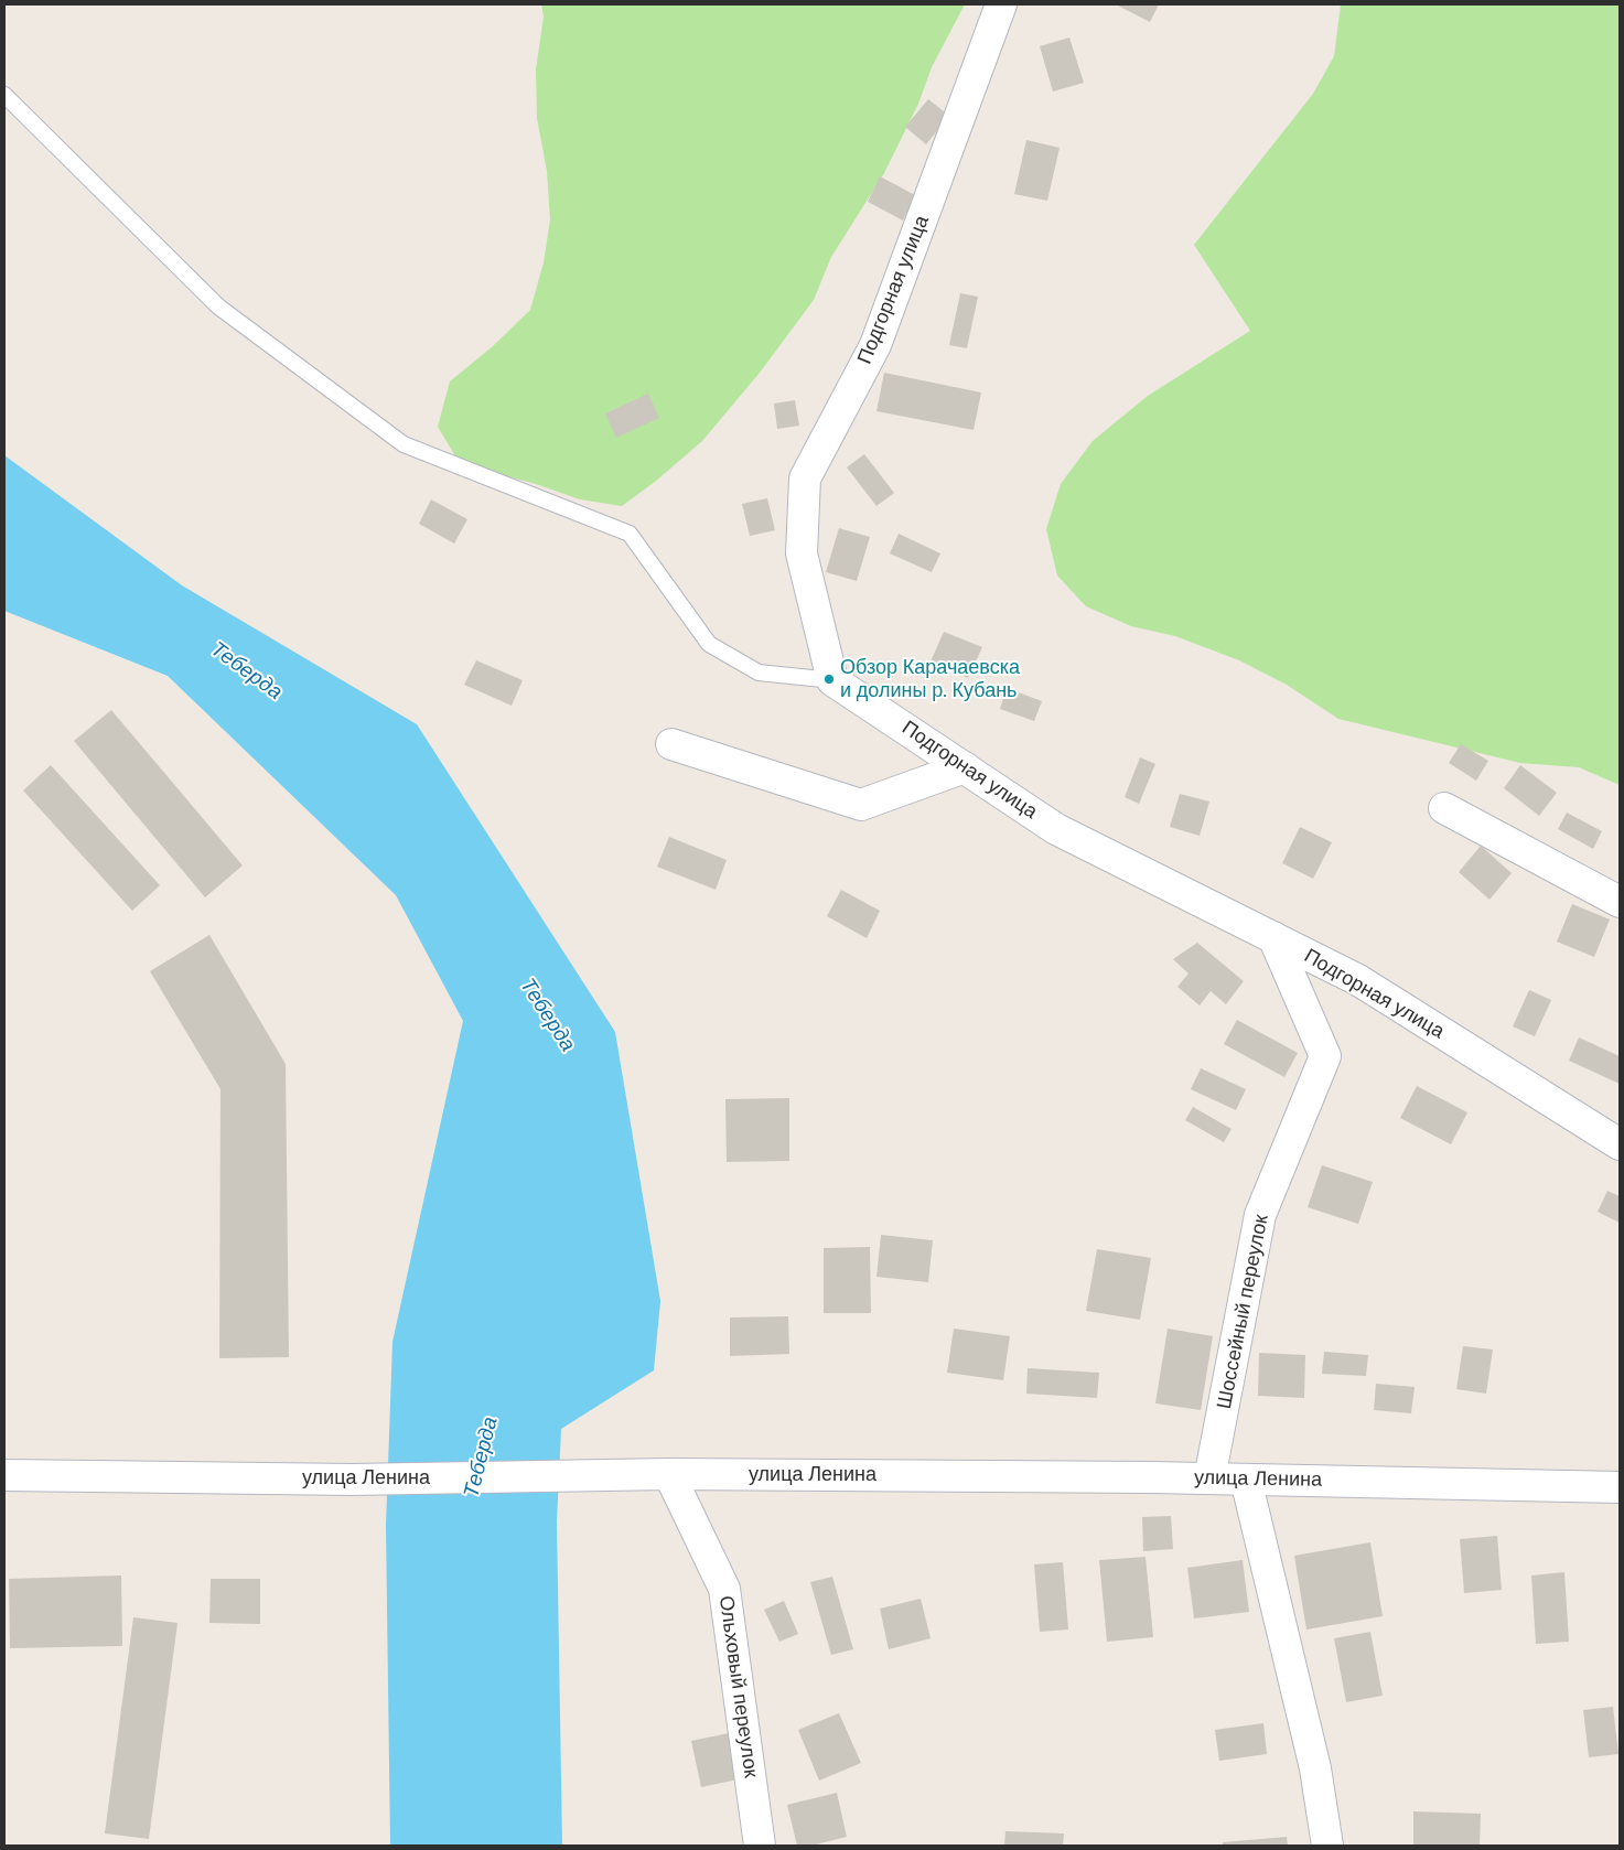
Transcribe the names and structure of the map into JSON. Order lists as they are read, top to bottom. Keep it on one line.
{"streets":{"street":["Подгорная улица","Шоссейный переулок","улица Ленина","Ольховый переулок"]},"crossings":[["Подгорная улица","Шоссейный переулок"],["Шоссейный переулок","улица Ленина"],["улица Ленина","Ольховый переулок"]],"water":["Теберда"],"places":["Обзор Карачаевска и долины р. Кубань"]}
